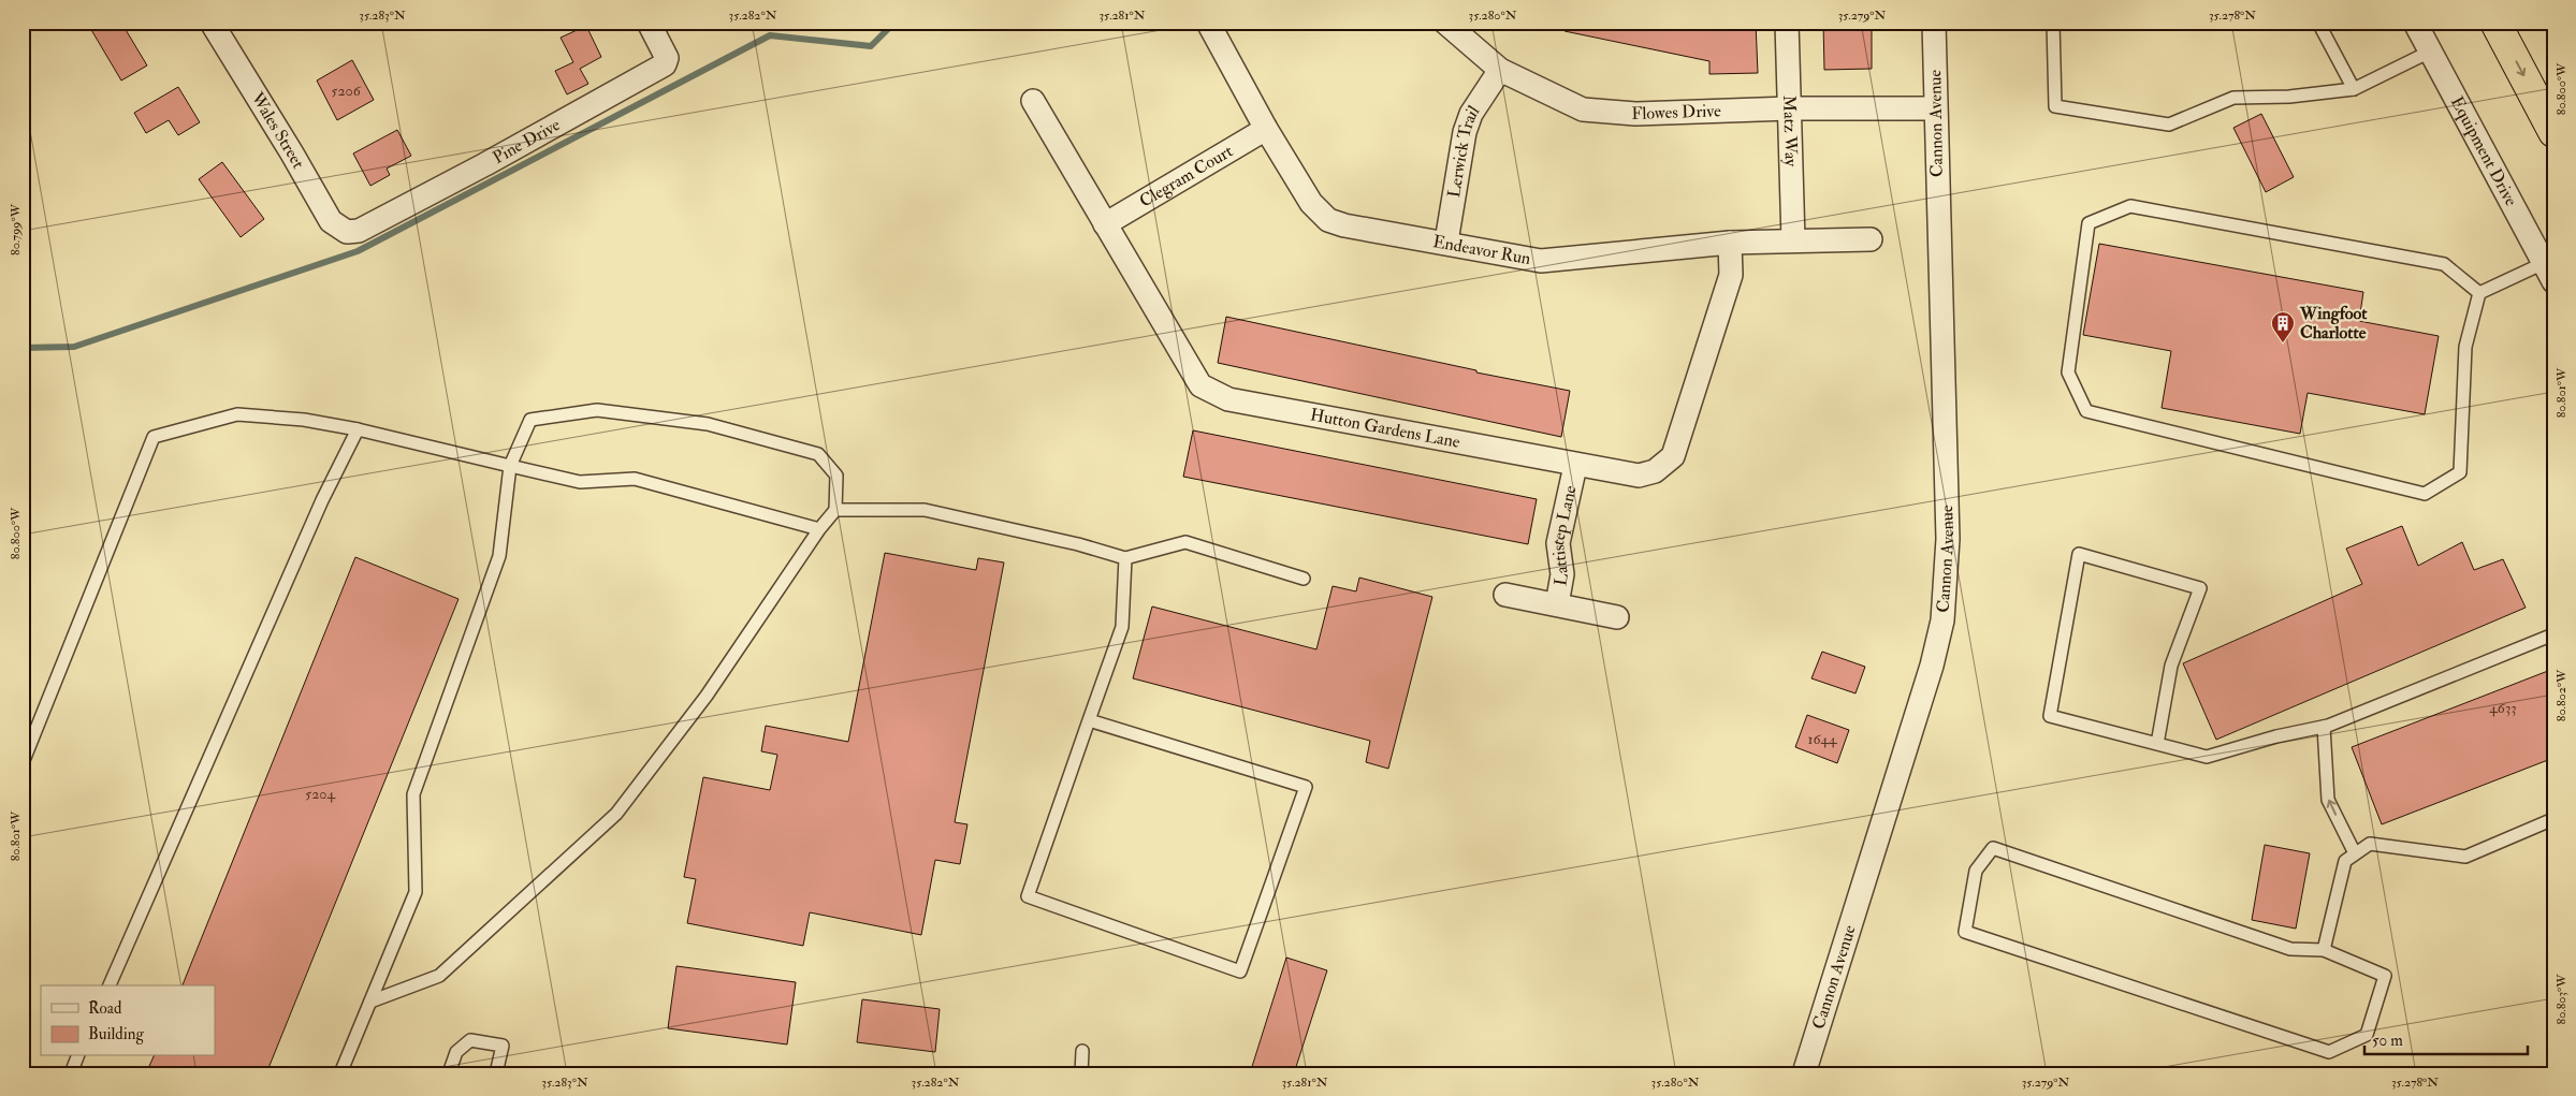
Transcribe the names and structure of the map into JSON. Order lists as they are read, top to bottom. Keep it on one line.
{"streets":{"street":["Flowes Drive","Cannon Avenue","Wales Street","Matz Way","Pine Drive","Equipment Drive","Lerwick Trail","Clegram Court","Endeavor Run","Hutton Gardens Lane","Lattistep Lane"]},"crossings":[["Flowes Drive","Cannon Avenue"],["Flowes Drive","Matz Way"],["Flowes Drive","Lerwick Trail"],["Wales Street","Pine Drive"],["Matz Way","Endeavor Run"],["Lerwick Trail","Endeavor Run"],["Clegram Court","Endeavor Run"],["Clegram Court","Hutton Gardens Lane"],["Endeavor Run","Hutton Gardens Lane"],["Hutton Gardens Lane","Lattistep Lane"]],"places":{"building":["Wingfoot Charlotte"]},"house_numbers":["5206","4633","1644","5204"],"legend":["Road","Building"],"scale_bar":"50 m","coordinates":["35.283°N","35.282°N","35.281°N","35.280°N","35.279°N","35.278°N","80.800°W","80.799°W","80.801°W","80.802°W","80.803°W"]}
